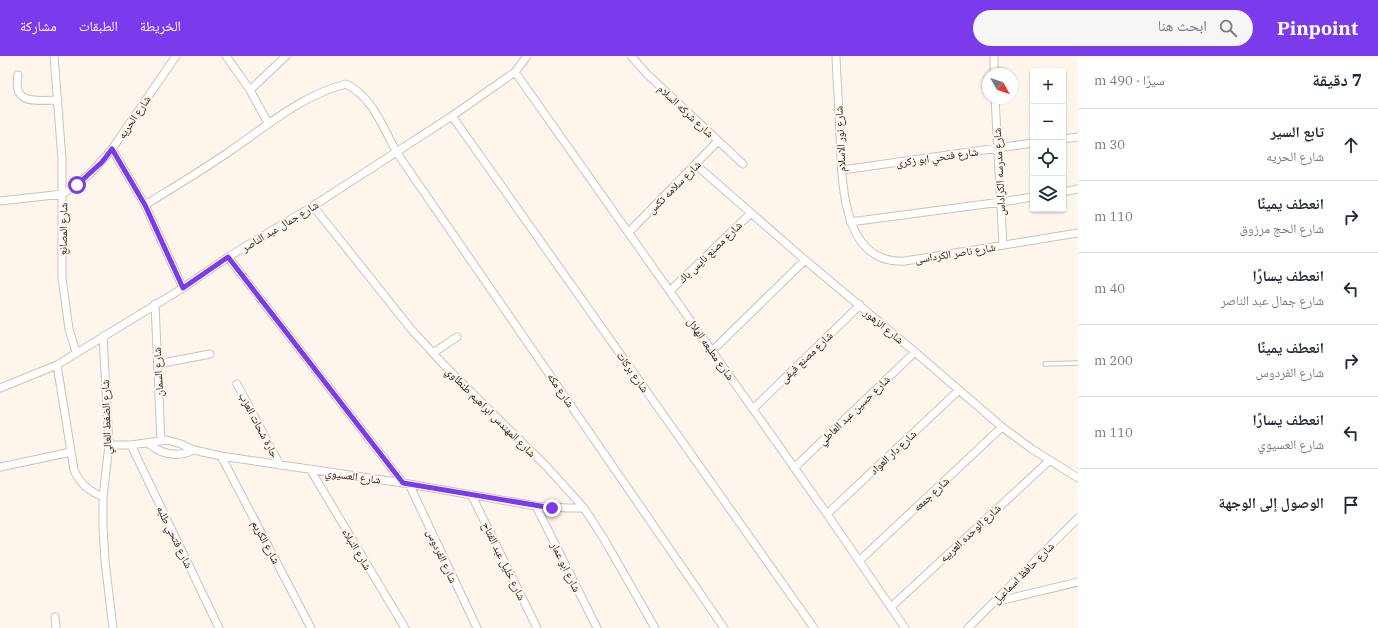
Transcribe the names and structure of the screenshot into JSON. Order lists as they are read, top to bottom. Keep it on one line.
{"streets":{"street":["شارع شركه السلام","شارع الحريه","شارع نور الاسلام","شارع فتحي ابو زكرى","شارع مدرسه الكراداس","شارع سلامه تكس","شارع جمال عبد الناصر","شارع المصانع","شارع مصنع نايس باك","شارع ناصر الكرداسى","شارع الزهور","شارع مطبعه الهلال","شارع مصنع فيفى","شارع السمان","شارع بركات","شارع مكه","شارع حسين عبد العاطي","شارع المهندس ابراهيم طنطاوي","شارع الضغط العالي","حارة شحات العزب","شارع دار العواد","شارع العسيوي","شارع جمعه","شارع الوحده العربيه","شارع فتحي طلبه","شارع الكريم","شارع النبلاء","شارع الفردوس","شارع خليل عبد الفتاح","شارع ابو عمار","شارع حافظ اسماعيل"]},"crossings":[["شارع شركه السلام","شارع سلامه تكس"],["شارع الحريه","شارع المصانع"],["شارع نور الاسلام","شارع فتحي ابو زكرى"],["شارع نور الاسلام","شارع ناصر الكرداسى"],["شارع فتحي ابو زكرى","شارع مدرسه الكراداس"],["شارع مدرسه الكراداس","شارع ناصر الكرداسى"],["شارع سلامه تكس","شارع الزهور"],["شارع سلامه تكس","شارع مطبعه الهلال"],["شارع جمال عبد الناصر","شارع المصانع"],["شارع جمال عبد الناصر","شارع مطبعه الهلال"],["شارع جمال عبد الناصر","شارع السمان"],["شارع جمال عبد الناصر","شارع بركات"],["شارع جمال عبد الناصر","شارع مكه"],["شارع جمال عبد الناصر","شارع المهندس ابراهيم طنطاوي"],["شارع جمال عبد الناصر","شارع الضغط العالي"],["شارع جمال عبد الناصر","شارع الفردوس"],["شارع مصنع نايس باك","شارع الزهور"],["شارع مصنع نايس باك","شارع مطبعه الهلال"],["شارع الزهور","شارع مصنع فيفى"],["شارع الزهور","شارع حسين عبد العاطي"],["شارع الزهور","شارع دار العواد"],["شارع الزهور","شارع جمعه"],["شارع الزهور","شارع الوحده العربيه"],["شارع مطبعه الهلال","شارع مصنع فيفى"],["شارع مطبعه الهلال","شارع حسين عبد العاطي"],["شارع مطبعه الهلال","شارع دار العواد"],["شارع مطبعه الهلال","شارع جمعه"],["شارع مطبعه الهلال","شارع الوحده العربيه"],["شارع السمان","شارع العسيوي"],["شارع المهندس ابراهيم طنطاوي","شارع العسيوي"],["شارع الضغط العالي","شارع العسيوي"],["حارة شحات العزب","شارع العسيوي"],["شارع العسيوي","شارع فتحي طلبه"],["شارع العسيوي","شارع الكريم"],["شارع العسيوي","شارع النبلاء"],["شارع العسيوي","شارع الفردوس"],["شارع العسيوي","شارع خليل عبد الفتاح"],["شارع العسيوي","شارع ابو عمار"]],"north":"bottom right","page":{"header":"Pinpoint","search":"ابحث هنا","nav":["الخريطة","الطبقات","مشاركة"],"heading":["7 دقيقة","سيرًا · 490 m"],"map_buttons":["+","−"],"list":[["تابع السير","شارع الحريه","30 m"],["انعطف يمينًا","شارع الحج مرزوق","110 m"],["انعطف يسارًا","شارع جمال عبد الناصر","40 m"],["انعطف يمينًا","شارع الفردوس","200 m"],["انعطف يسارًا","شارع العسيوي","110 m"],"الوصول إلى الوجهة"]}}
